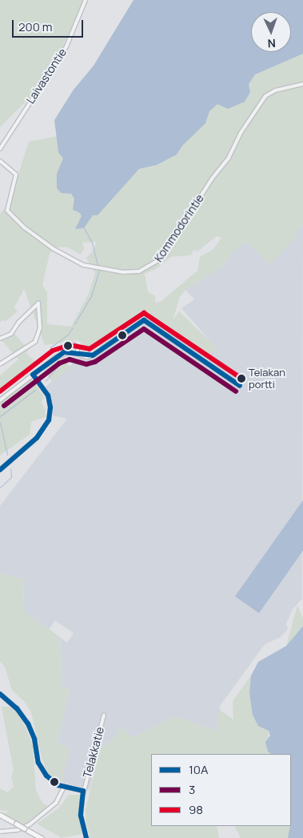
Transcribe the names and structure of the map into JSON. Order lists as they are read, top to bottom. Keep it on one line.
{"streets":{"street":["Laivastontie","Kommodorintie","Telakkatie"]},"places":["Telakan portti"],"lines":["transit line 98","transit line 10A","transit line 3"],"legend":["10A","3","98"],"scale_bar":"200 m","north":"bottom"}
